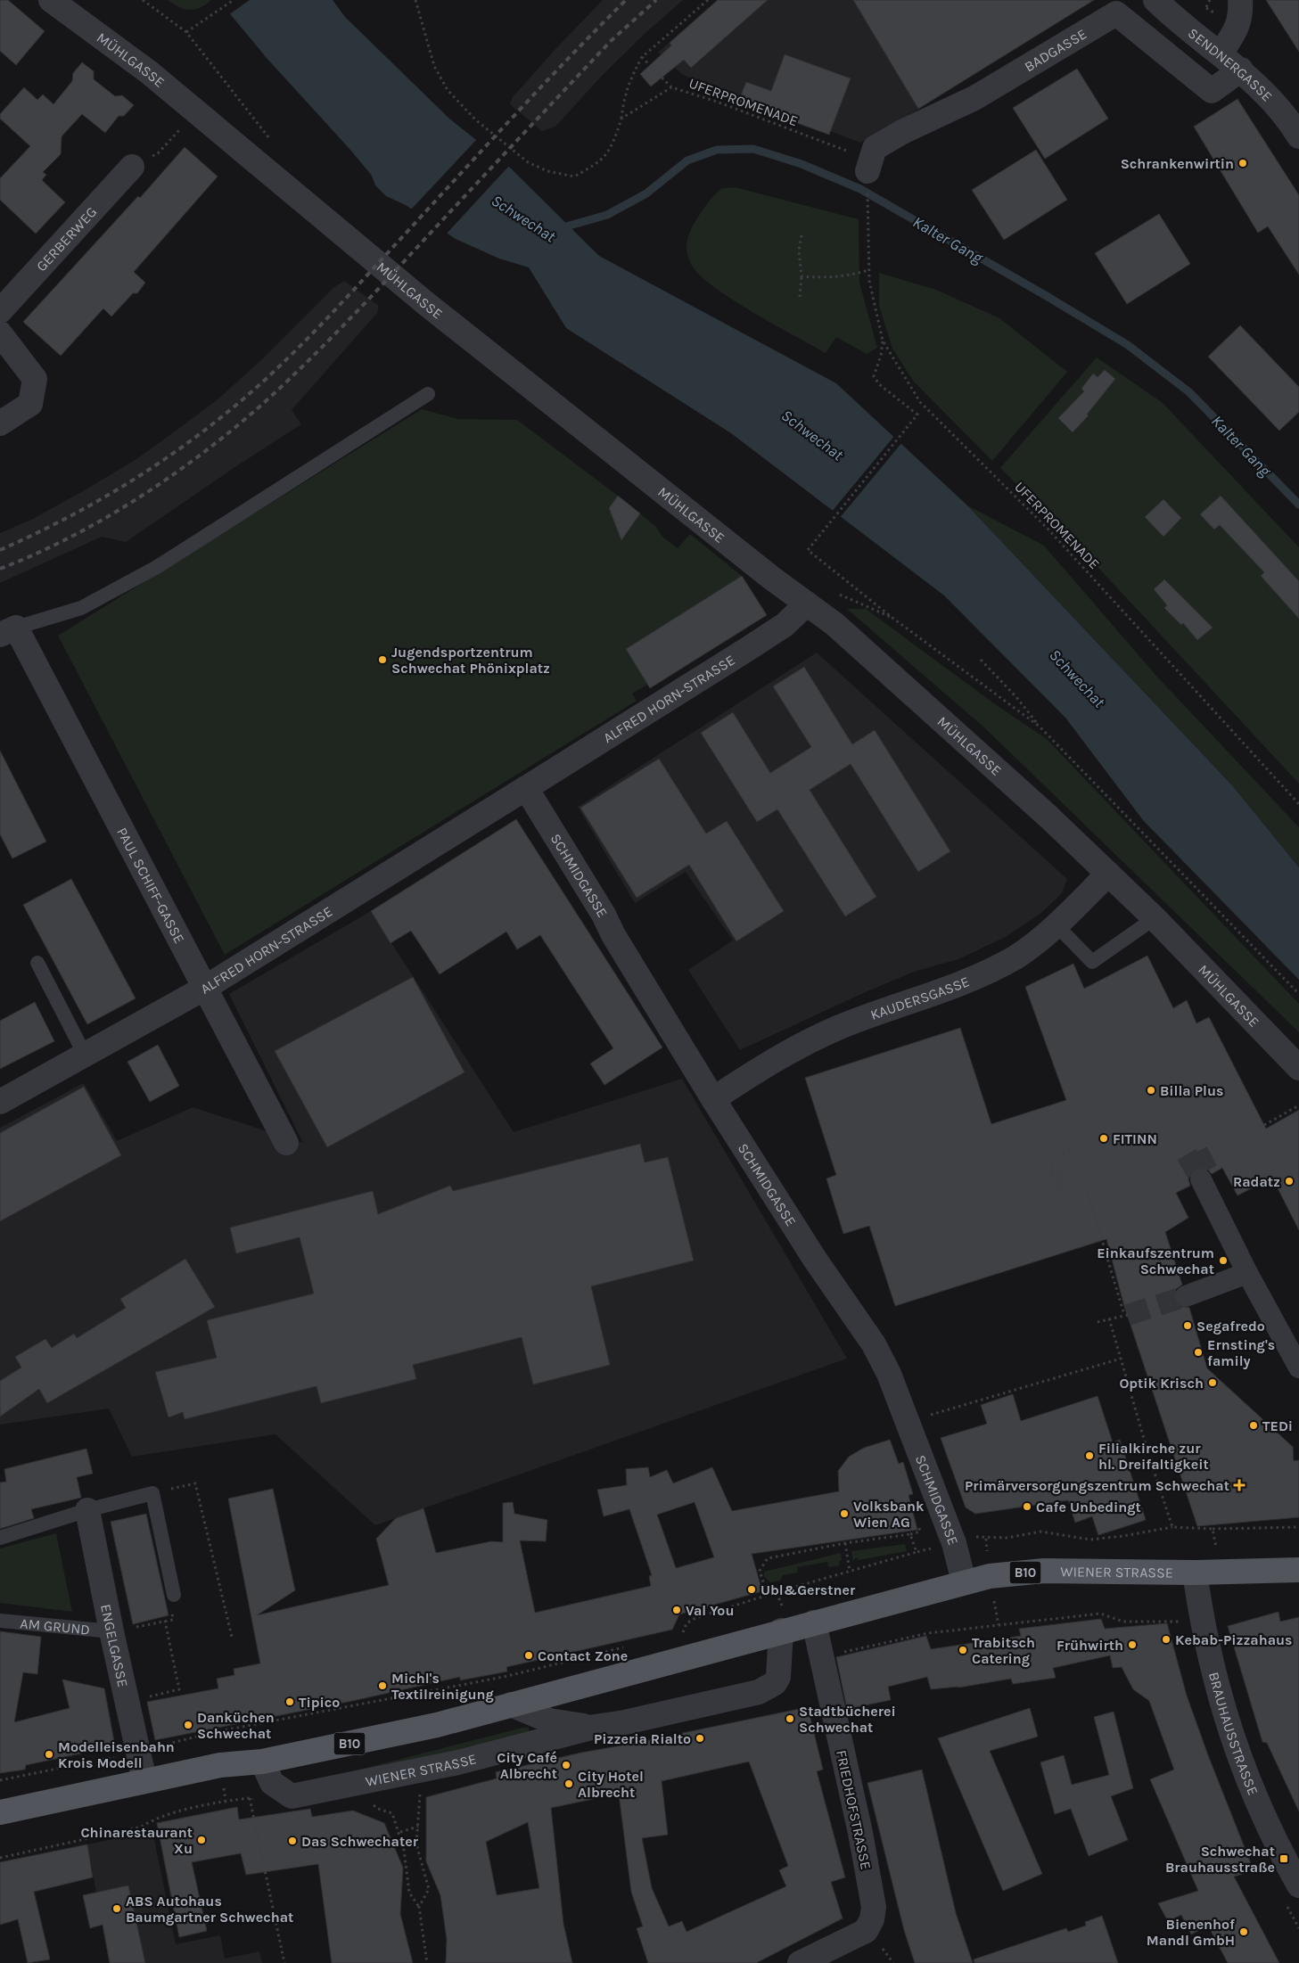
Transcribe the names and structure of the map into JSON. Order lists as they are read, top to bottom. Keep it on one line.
{"streets":{"main road":["WIENER STRASSE","B10"],"street":["BADGASSE","MÜHLGASSE","SENDNERGASSE","GERBERWEG","ALFRED HORN-STRASSE","SCHMIDGASSE","PAUL SCHIFF-GASSE","KAUDERSGASSE","ENGELGASSE","BRAUHAUSSTRASSE","FRIEDHOFSTRASSE"],"lane":["AM GRUND"],"path":["UFERPROMENADE"]},"crossings":[["BADGASSE","SENDNERGASSE"],["BADGASSE","UFERPROMENADE"],["MÜHLGASSE","ALFRED HORN-STRASSE"],["MÜHLGASSE","KAUDERSGASSE"],["ALFRED HORN-STRASSE","SCHMIDGASSE"],["ALFRED HORN-STRASSE","PAUL SCHIFF-GASSE"],["SCHMIDGASSE","KAUDERSGASSE"],["SCHMIDGASSE","WIENER STRASSE"],["WIENER STRASSE","ENGELGASSE"],["WIENER STRASSE","BRAUHAUSSTRASSE"],["WIENER STRASSE","FRIEDHOFSTRASSE"],["AM GRUND","ENGELGASSE"]],"water":["Schwechat","Kalter Gang"],"places":{"other":["Schrankenwirtin","Jugendsportzentrum Schwechat Phönixplatz","Billa Plus","FITINN","Radatz","Einkaufszentrum Schwechat","Segafredo","Ernsting's family","Optik Krisch","TEDi","Filialkirche zur hl. Dreifaltigkeit","Cafe Unbedingt","Volksbank Wien AG","Ubl&Gerstner","Val You","Kebab-Pizzahaus","Frühwirth","Trabitsch Catering","Contact Zone","Michl's Textilreinigung","Tipico","Stadtbücherei Schwechat","Danküchen Schwechat","Pizzeria Rialto","Modelleisenbahn Krois Modell","City Café Albrecht","City Hotel Albrecht","Chinarestaurant Xu","Das Schwechater","ABS Autohaus Baumgartner Schwechat","Bienenhof Mandl GmbH"],"health":["Primärversorgungszentrum Schwechat"],"transit":["Schwechat Brauhausstraße"]}}
